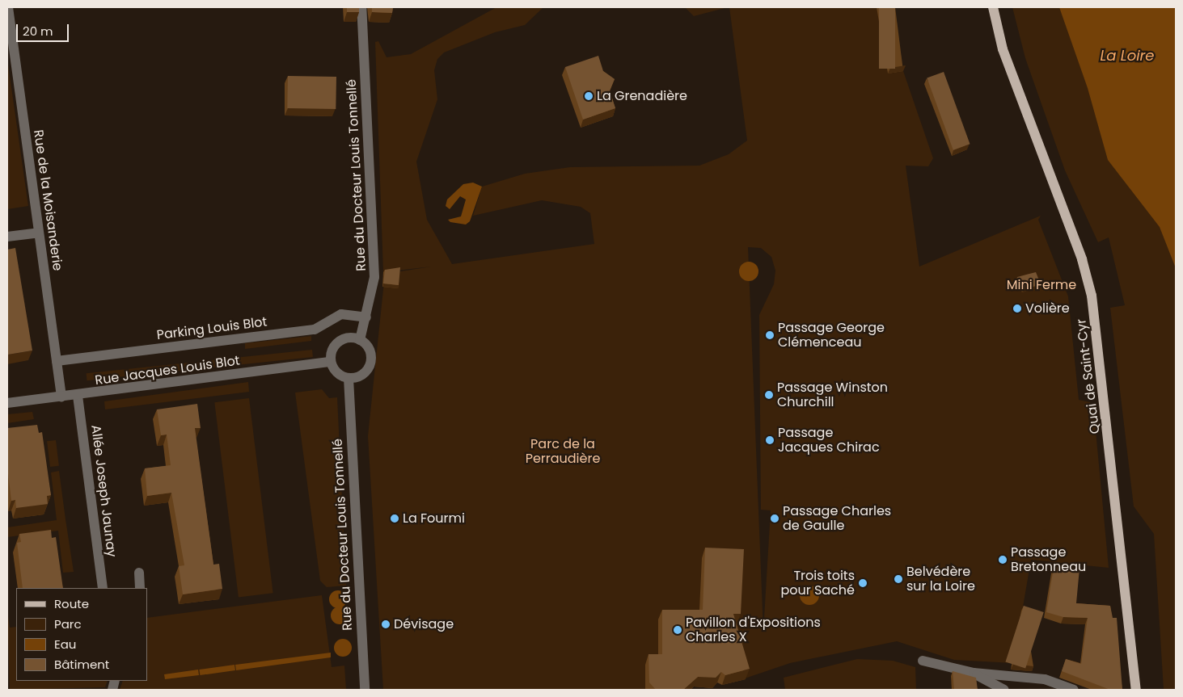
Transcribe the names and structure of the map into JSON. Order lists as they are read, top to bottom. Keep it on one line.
{"streets":{"main road":["Quai de Saint-Cyr"],"street":["Rue du Docteur Louis Tonnellé","Rue de la Moisanderie","Parking Louis Blot","Rue Jacques Louis Blot","Allée Joseph Jaunay"]},"crossings":[["Rue du Docteur Louis Tonnellé","Parking Louis Blot"],["Rue du Docteur Louis Tonnellé","Rue Jacques Louis Blot"],["Rue de la Moisanderie","Parking Louis Blot"],["Rue de la Moisanderie","Rue Jacques Louis Blot"],["Rue Jacques Louis Blot","Allée Joseph Jaunay"]],"water":["La Loire"],"parks":["Mini Ferme","Parc de la Perraudière"],"places":["La Grenadière","Volière","Passage George Clémenceau","Passage Winston Churchill","Passage Jacques Chirac","La Fourmi","Passage Charles de Gaulle","Passage Bretonneau","Belvédère sur la Loire","Trois toits pour Saché","Dévisage","Pavillon d'Expositions Charles X"],"legend":["Route","Parc","Eau","Bâtiment"],"scale_bar":"20 m"}
